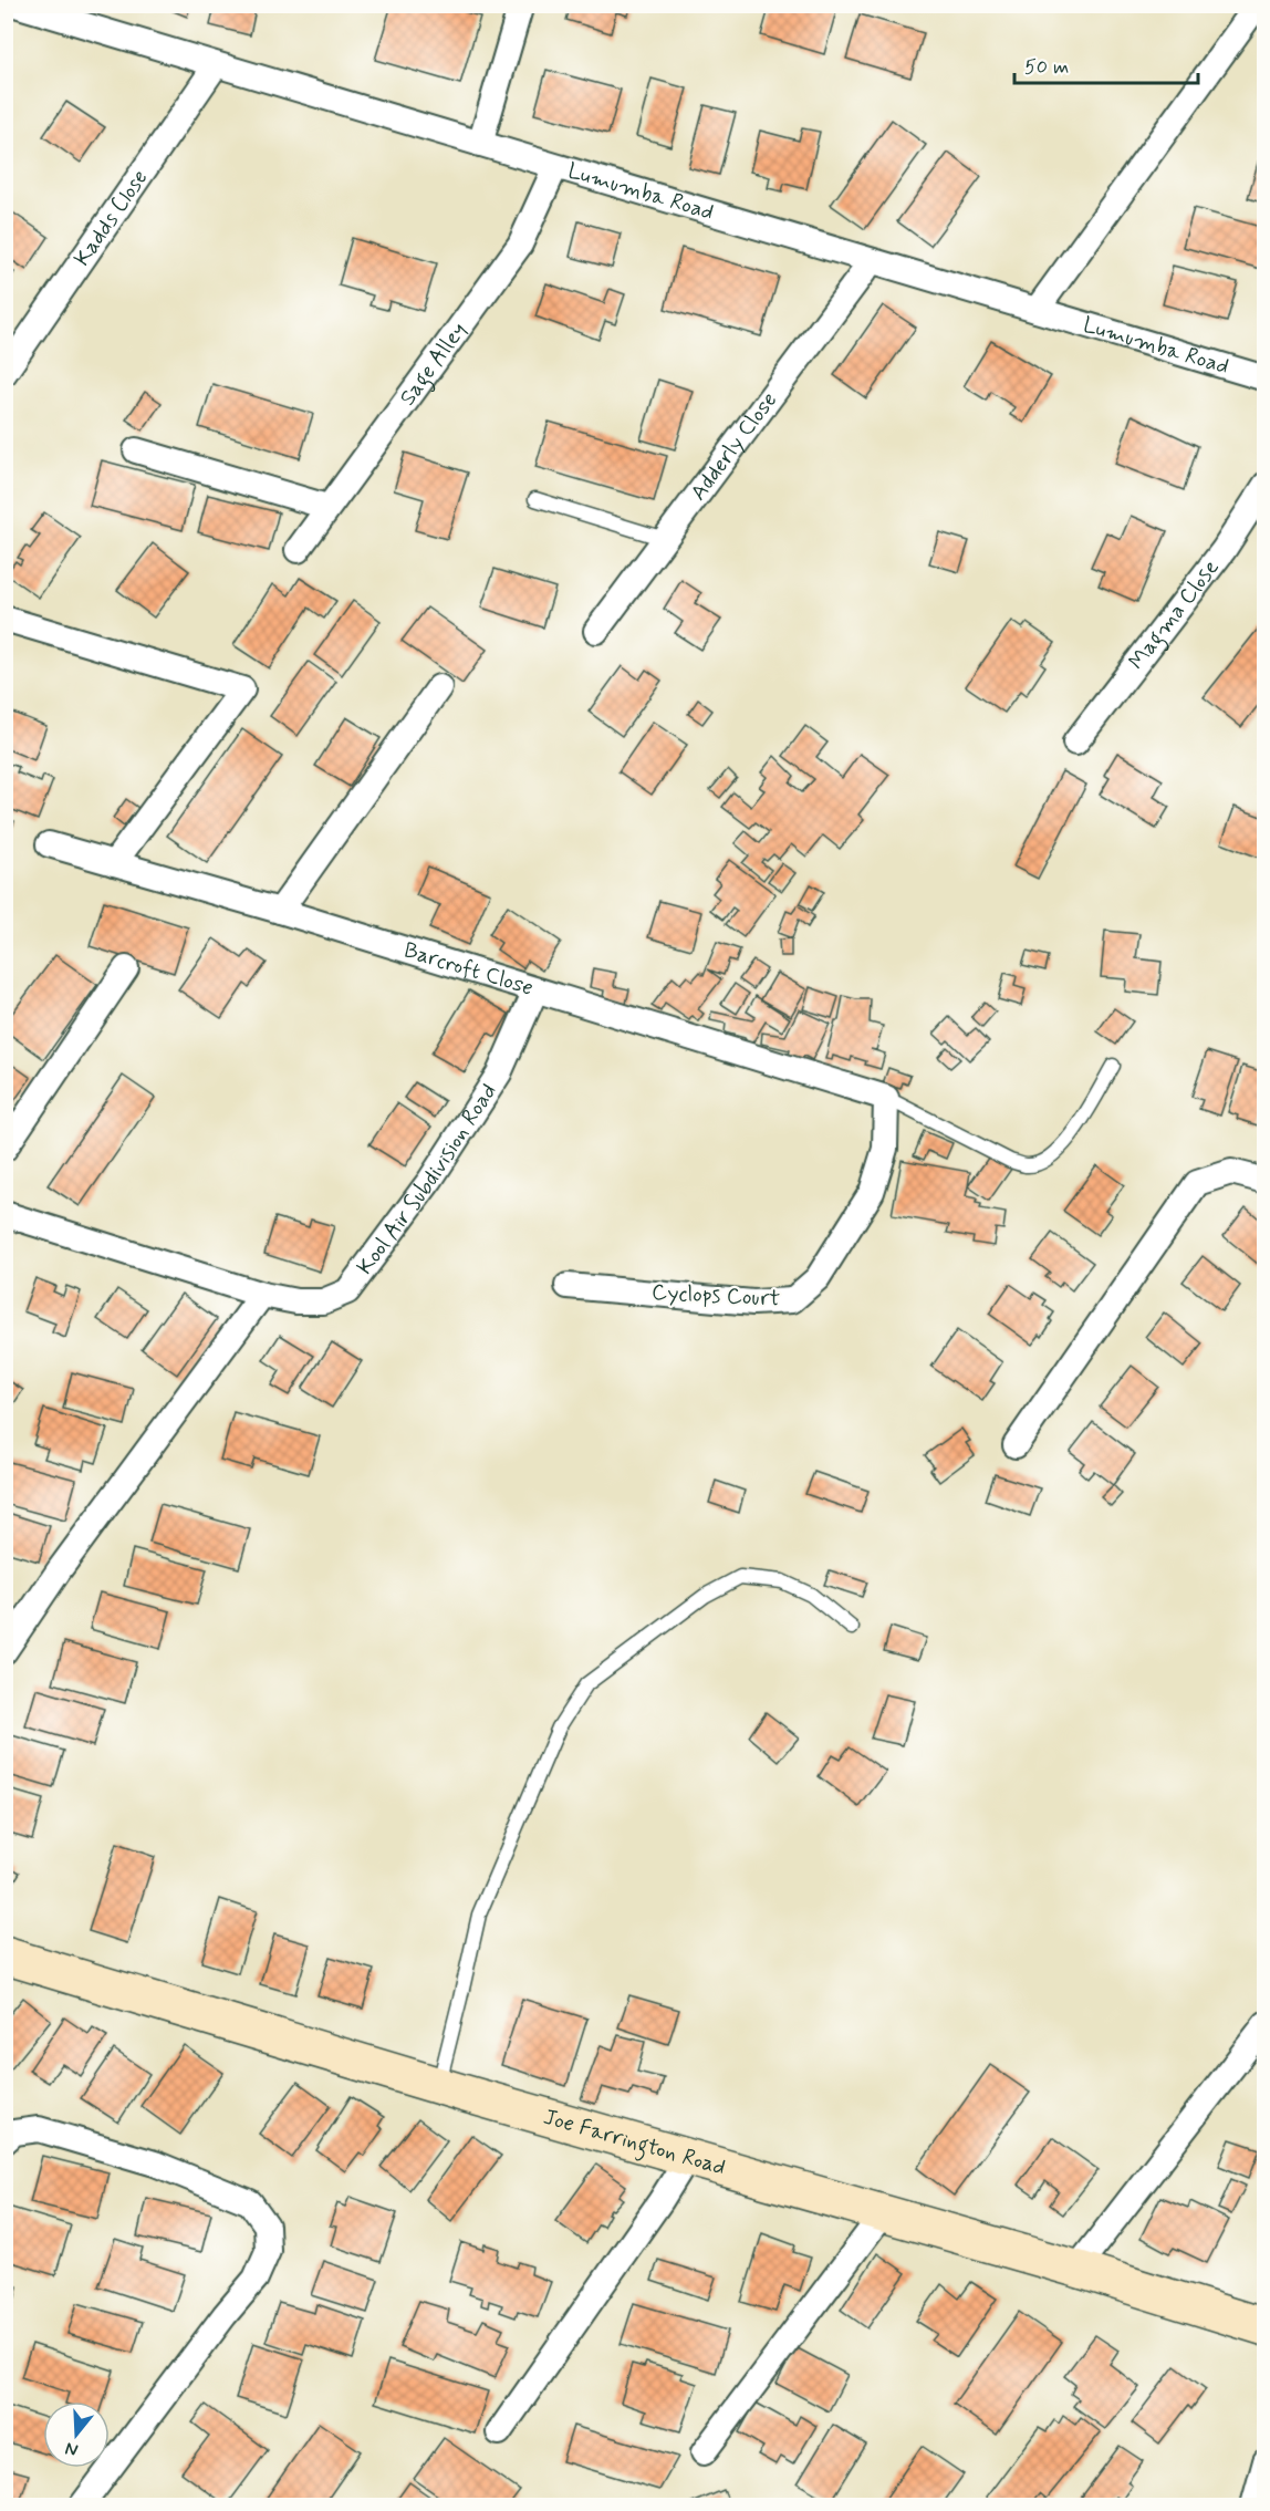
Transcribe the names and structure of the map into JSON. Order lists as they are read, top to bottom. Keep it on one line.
{"streets":{"main road":["Joe Farrington Road"],"street":["Lumumba Road","Kadds Close","Sage Alley","Adderly Close","Magma Close","Barcroft Close","Kool Air Subdivision Road","Cyclops Court"]},"crossings":[["Lumumba Road","Kadds Close"],["Lumumba Road","Sage Alley"],["Lumumba Road","Adderly Close"],["Barcroft Close","Kool Air Subdivision Road"],["Barcroft Close","Cyclops Court"]],"scale_bar":"50 m","north":"bottom"}
